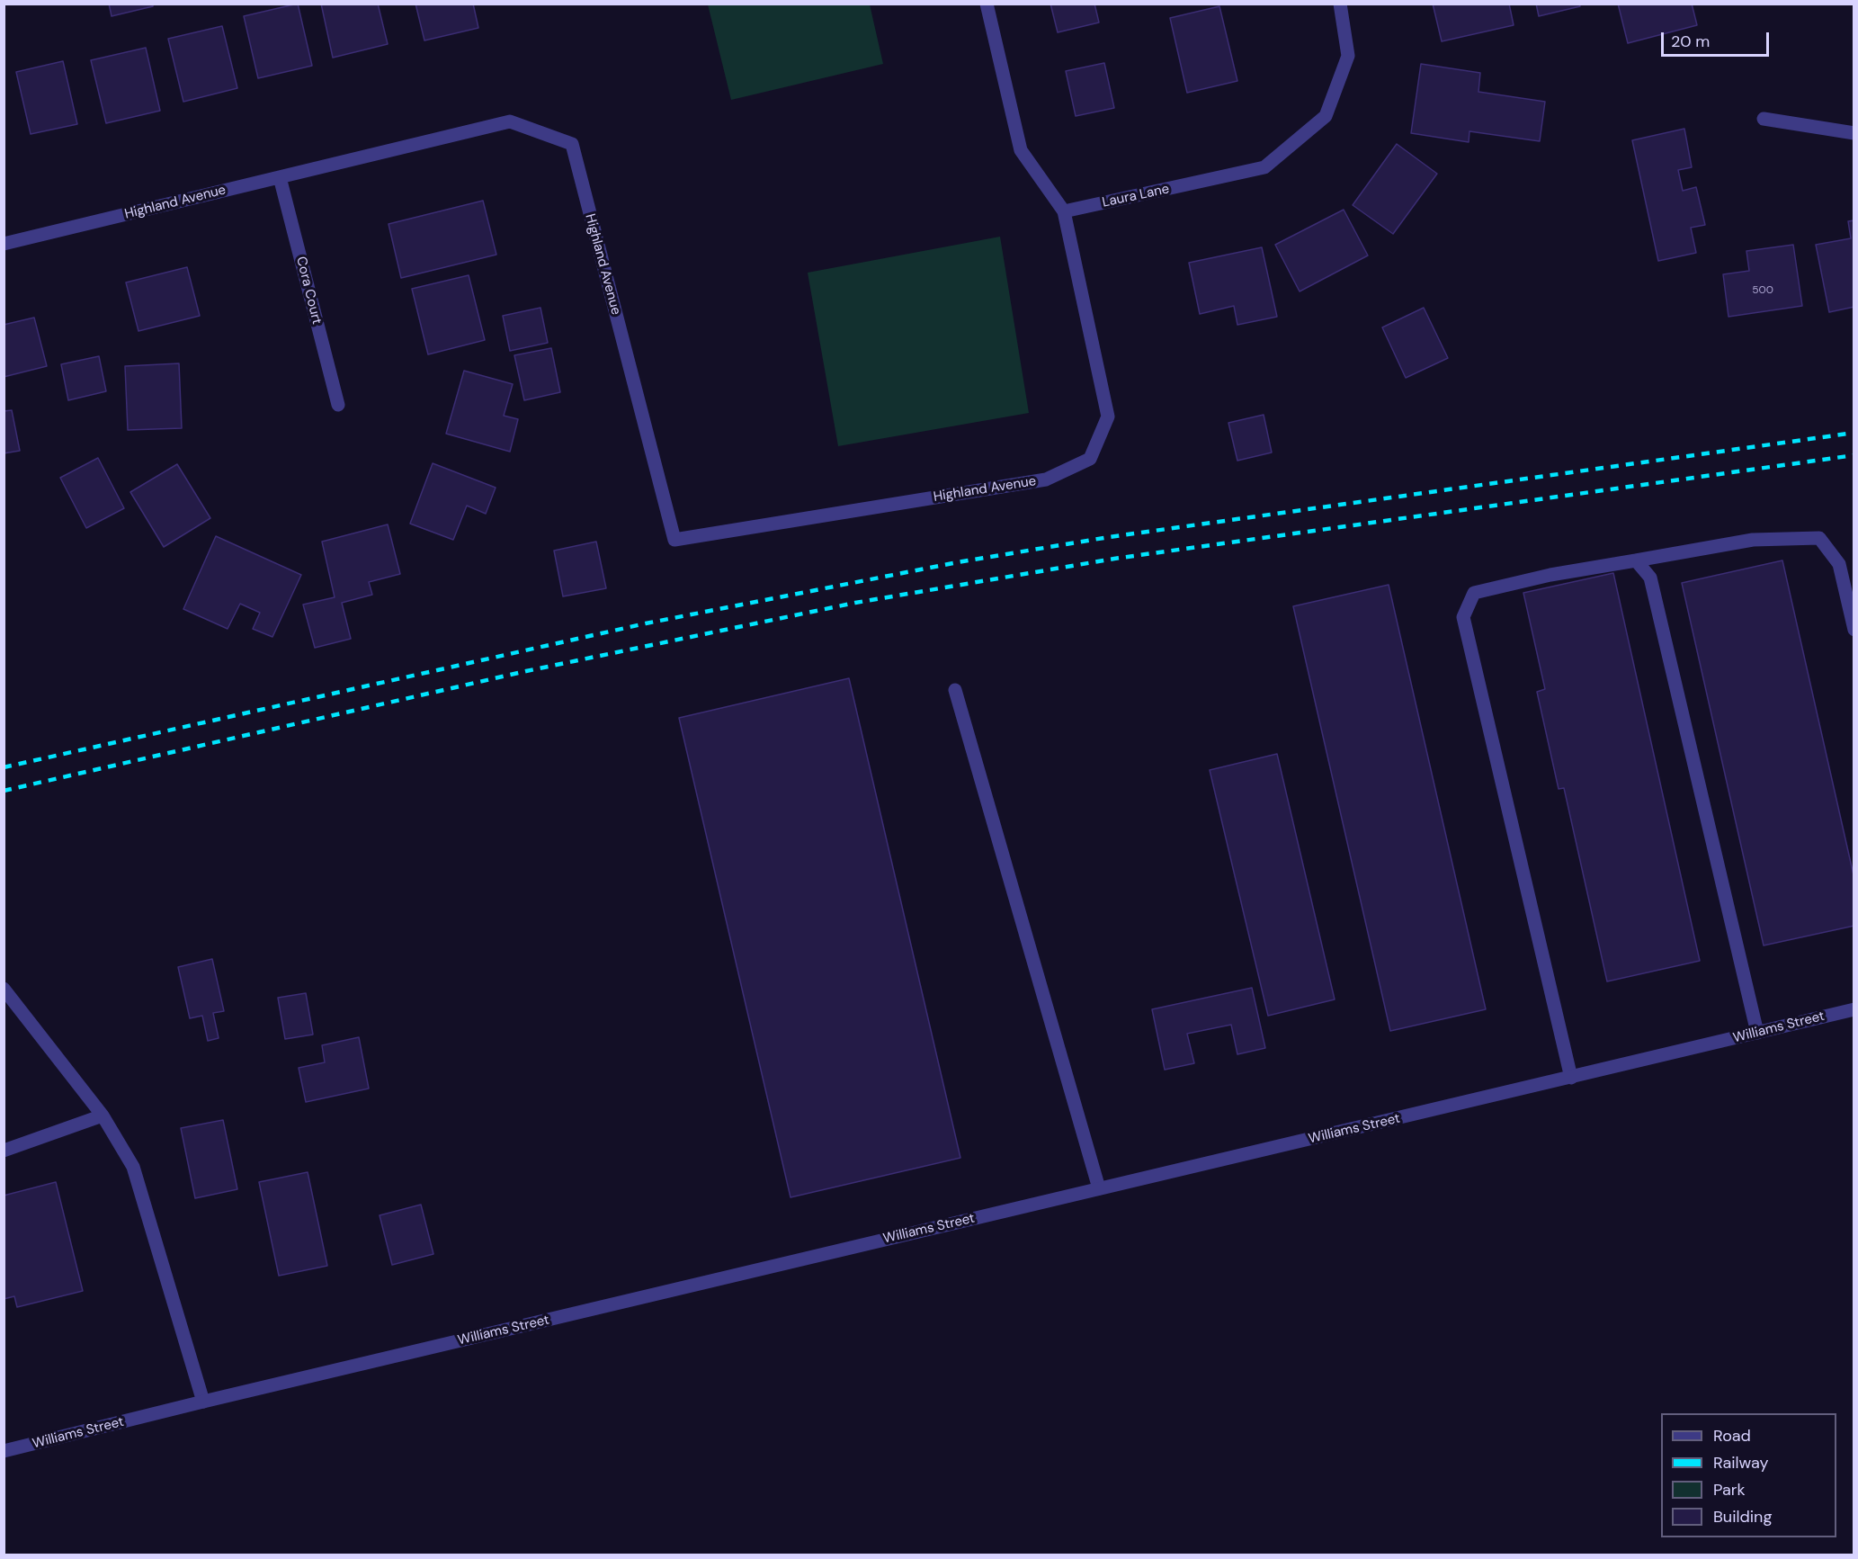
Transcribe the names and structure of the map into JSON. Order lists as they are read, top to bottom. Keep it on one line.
{"streets":{"street":["Laura Lane","Highland Avenue","Cora Court","Williams Street"]},"crossings":[["Laura Lane","Highland Avenue"],["Highland Avenue","Cora Court"]],"house_numbers":["500"],"legend":["Road","Railway","Park","Building"],"scale_bar":"20 m"}
